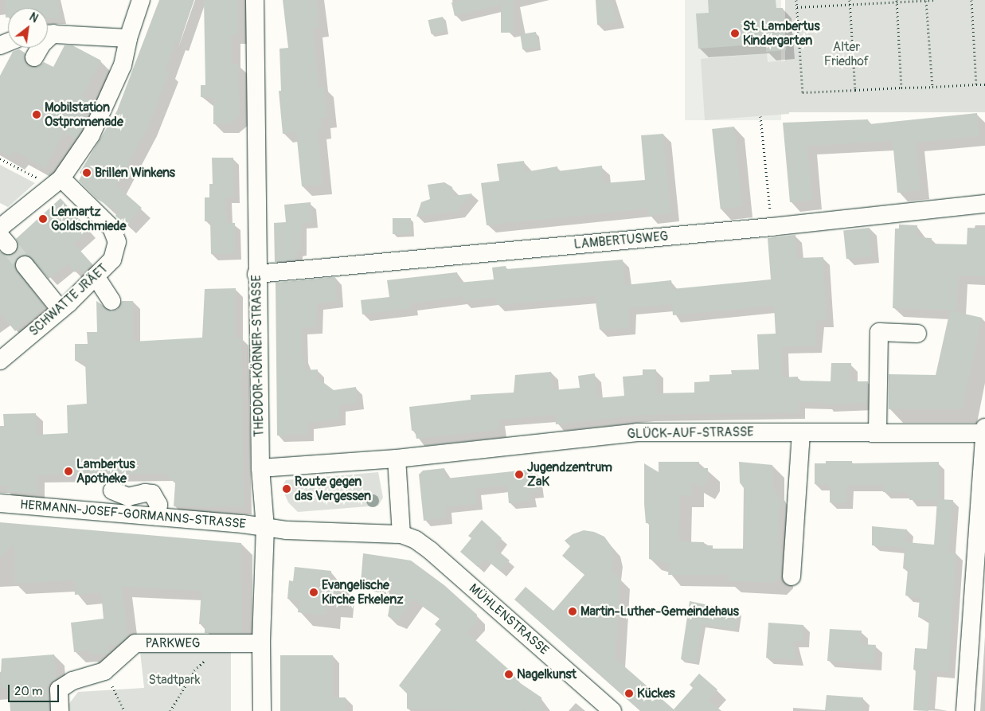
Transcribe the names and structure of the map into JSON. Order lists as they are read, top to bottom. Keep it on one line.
{"streets":{"street":["LAMBERTUSWEG","SCHWATTE JRÄET","THEODOR-KÖRNER-STRASSE","GLÜCK-AUF-STRASSE","HERMANN-JOSEF-GORMANNS-STRASSE","MÜHLENSTRASSE","PARKWEG"]},"crossings":[["LAMBERTUSWEG","THEODOR-KÖRNER-STRASSE"],["THEODOR-KÖRNER-STRASSE","GLÜCK-AUF-STRASSE"],["THEODOR-KÖRNER-STRASSE","HERMANN-JOSEF-GORMANNS-STRASSE"],["THEODOR-KÖRNER-STRASSE","PARKWEG"],["HERMANN-JOSEF-GORMANNS-STRASSE","MÜHLENSTRASSE"]],"parks":["Alter Friedhof","Stadtpark"],"places":["St. Lambertus Kindergarten","Mobilstation Ostpromenade","Brillen Winkens","Lennartz Goldschmiede","Lambertus Apotheke","Jugendzentrum ZaK","Route gegen das Vergessen","Evangelische Kirche Erkelenz","Martin-Luther-Gemeindehaus","Nagelkunst","Kückes"],"scale_bar":"20 m","north":"top right"}
